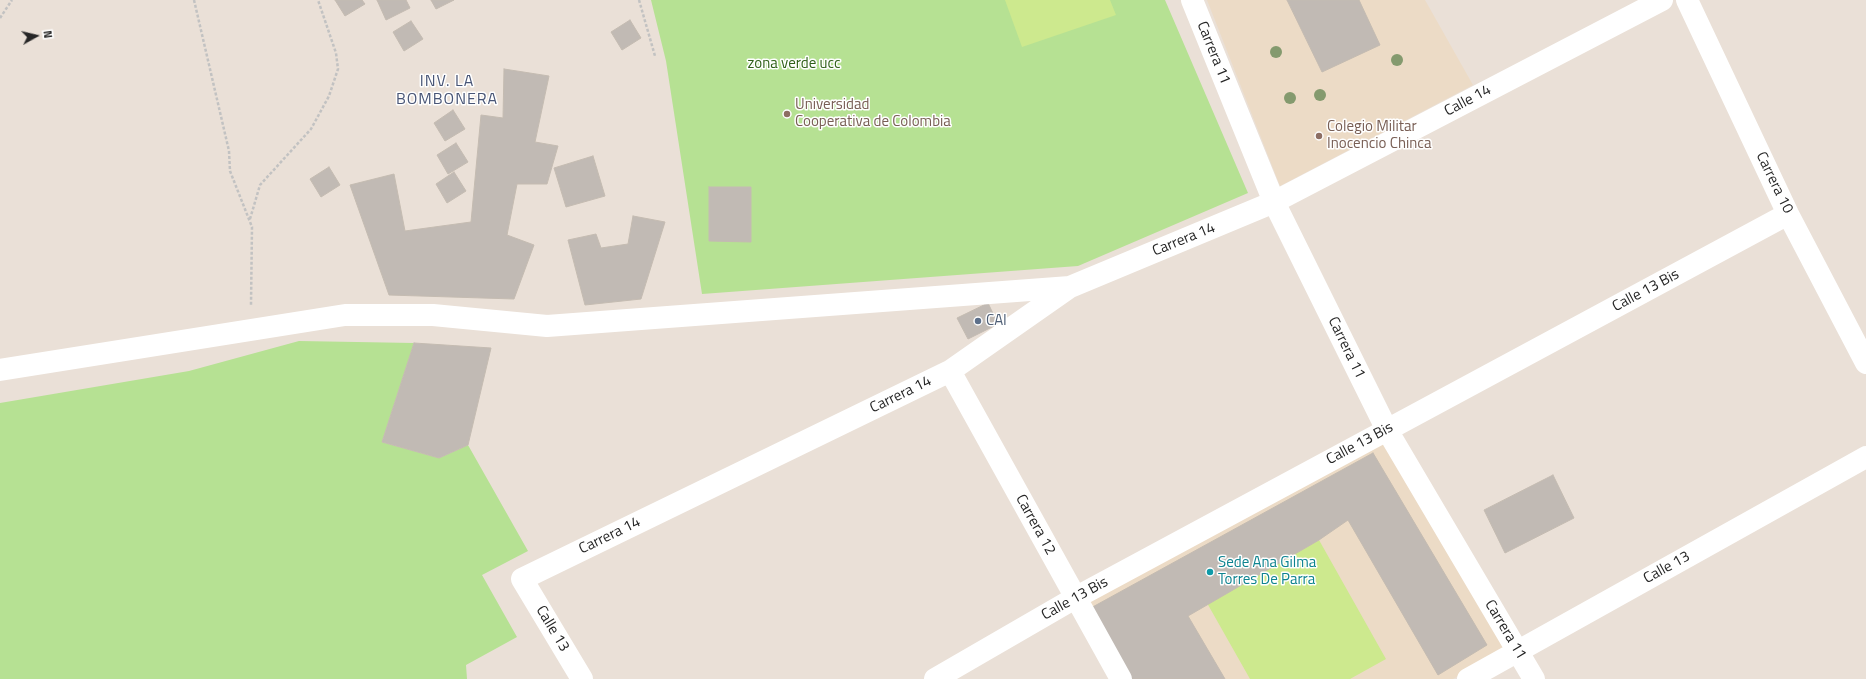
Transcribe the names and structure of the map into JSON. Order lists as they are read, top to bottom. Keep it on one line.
{"streets":{"street":["Carrera 11","Calle 14","Carrera 10","Carrera 14","Calle 13 Bis","Carrera 12","Calle 13"]},"crossings":[["Carrera 11","Calle 14"],["Carrera 11","Carrera 14"],["Carrera 11","Calle 13 Bis"],["Carrera 11","Calle 13"],["Calle 14","Carrera 14"],["Carrera 10","Calle 13 Bis"],["Carrera 14","Carrera 12"],["Carrera 14","Calle 13"],["Calle 13 Bis","Carrera 12"]],"districts":["INV. LA BOMBONERA"],"parks":["zona verde ucc"],"places":["Universidad Cooperativa de Colombia","Colegio Militar Inocencio Chinca","CAI","Sede Ana Gilma Torres De Parra"],"north":"right"}
